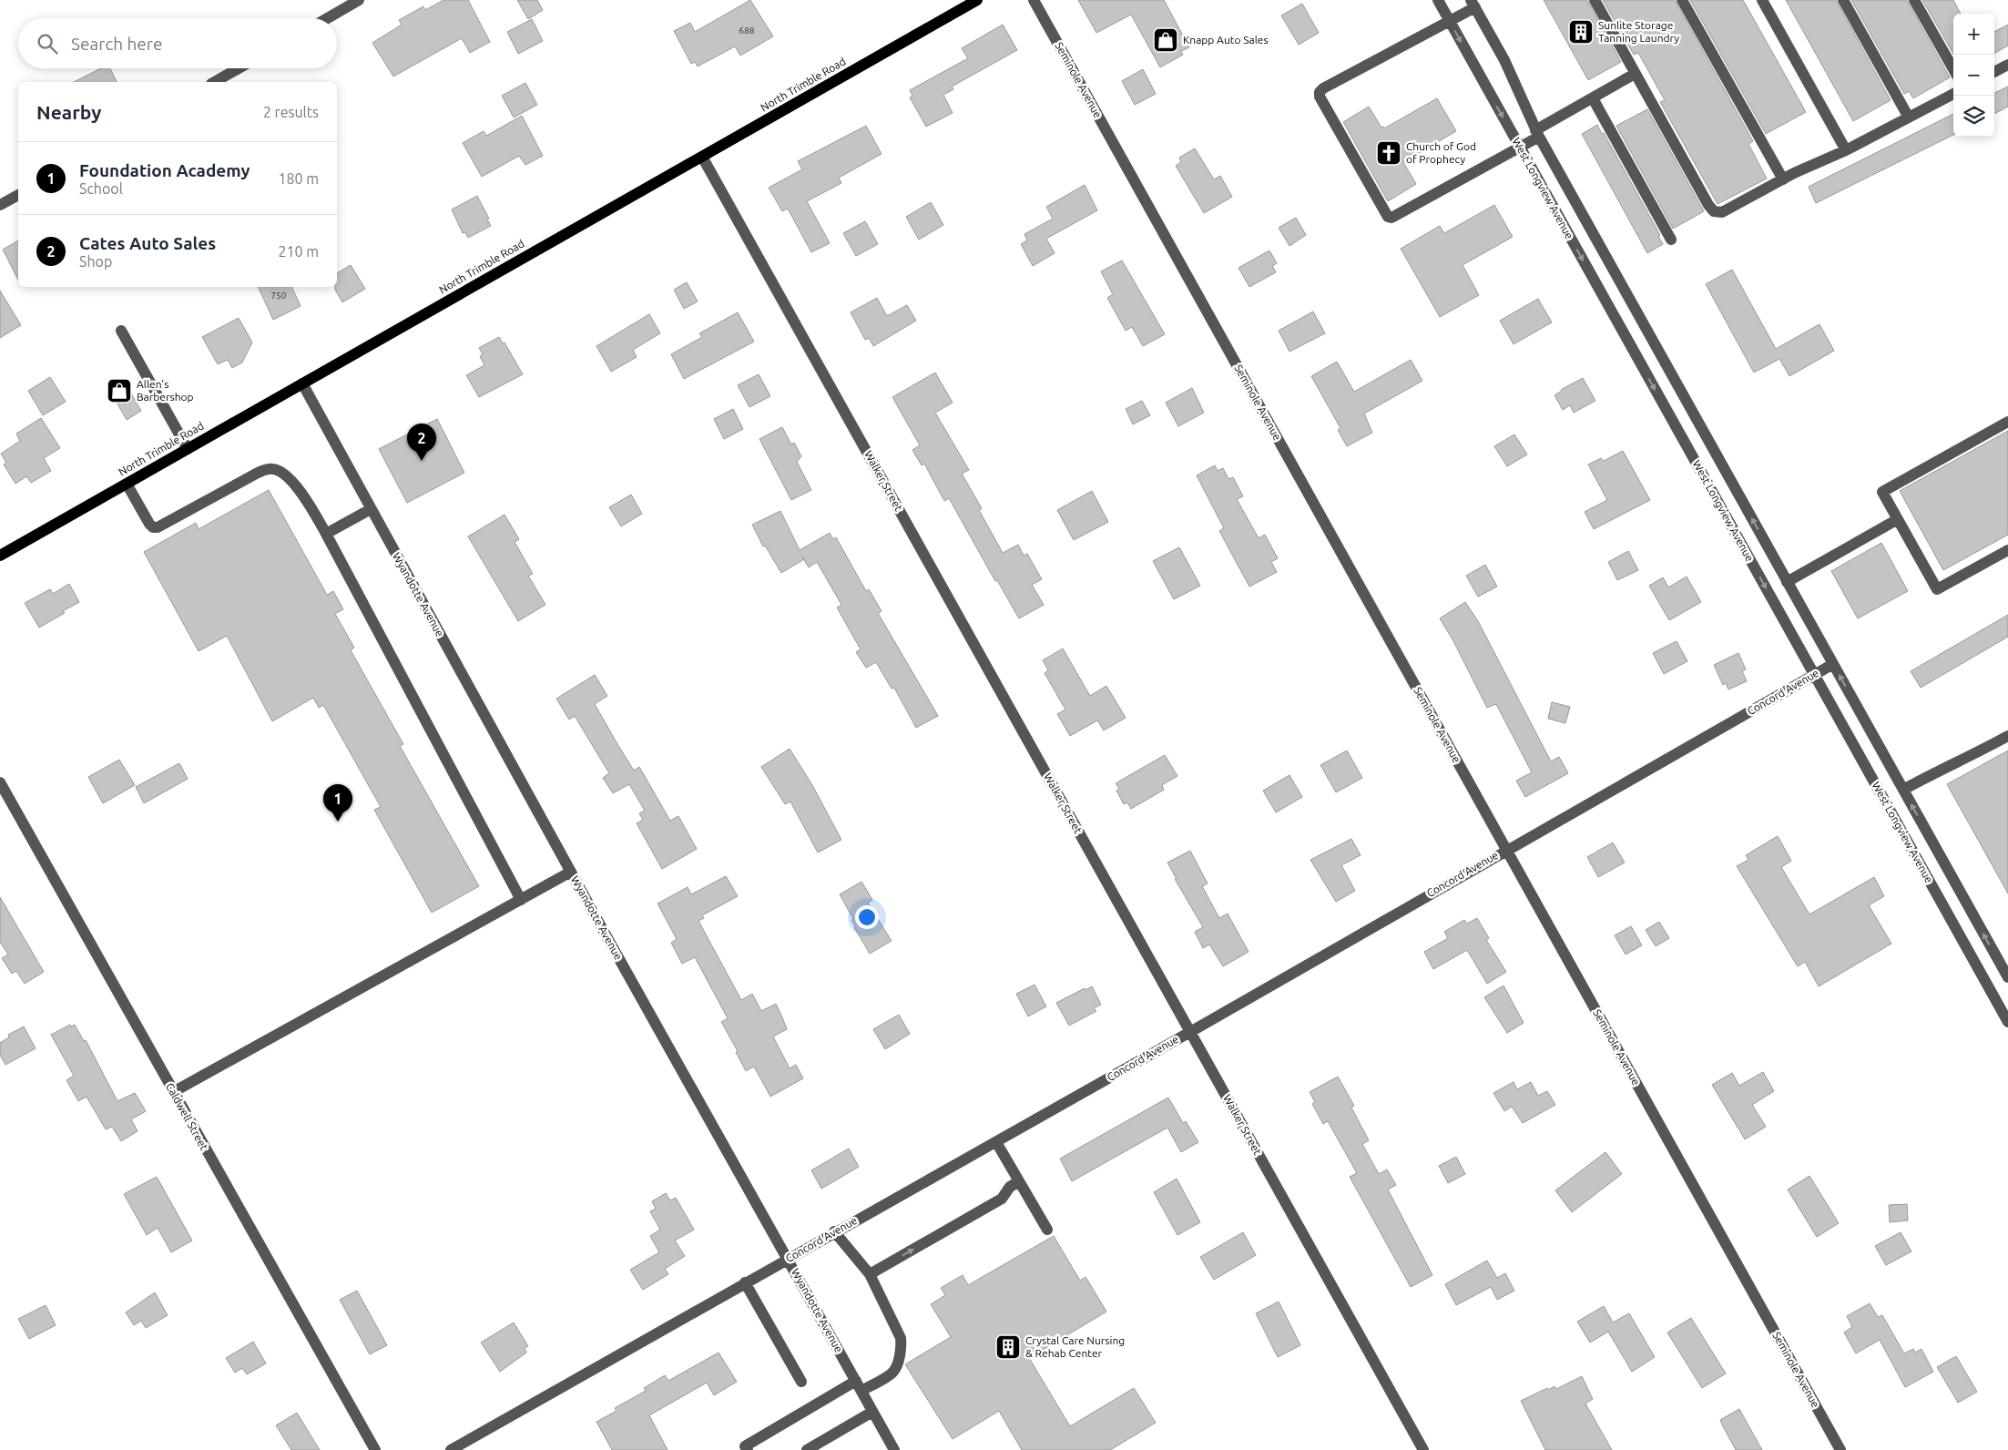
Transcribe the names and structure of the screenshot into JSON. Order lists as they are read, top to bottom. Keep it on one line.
{"streets":{"main road":["North Trimble Road"],"street":["Seminole Avenue","West Longview Avenue","Walker Street","Wyandotte Avenue","Concord Avenue","Caldwell Street"]},"crossings":[["Seminole Avenue","Concord Avenue"],["North Trimble Road","Walker Street"],["North Trimble Road","Wyandotte Avenue"],["West Longview Avenue","Concord Avenue"],["Walker Street","Concord Avenue"],["Wyandotte Avenue","Concord Avenue"]],"places":{"building":["Sunlite Storage Tanning Laundry","Crystal Care Nursing & Rehab Center"],"shop":["Knapp Auto Sales","Allen's Barbershop"],"church":["Church of God of Prophecy"]},"house_numbers":["688","750"],"page":{"map_buttons":["+","−"],"search":"Search here","heading":["Nearby","2 results"],"list":[{"mark":"1","name":"Foundation Academy","note":"School","value":"180 m"},{"mark":"2","name":"Cates Auto Sales","note":"Shop","value":"210 m"}],"pins":["2","1"]}}
